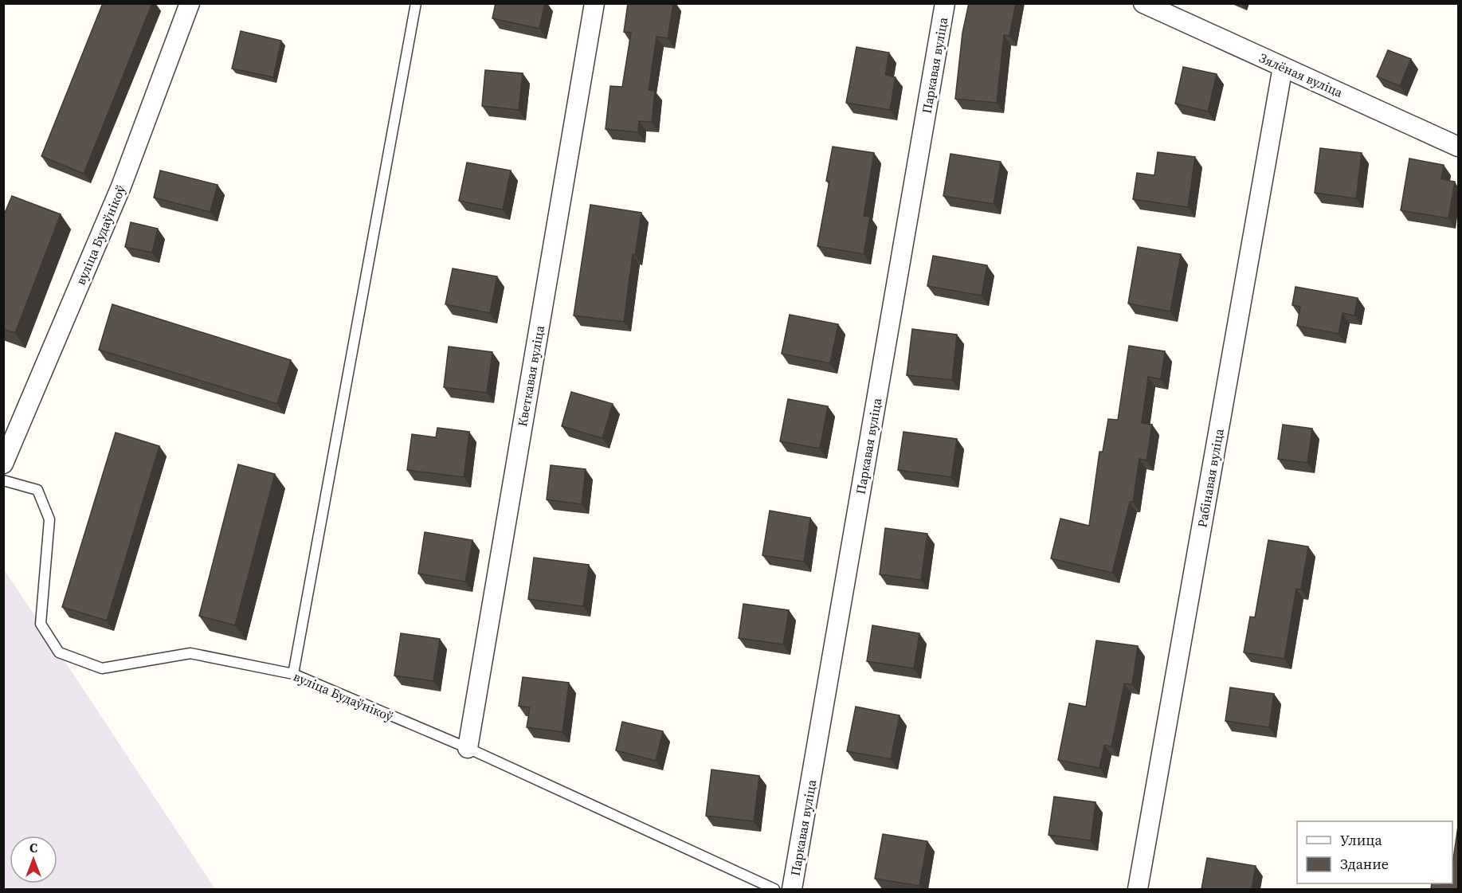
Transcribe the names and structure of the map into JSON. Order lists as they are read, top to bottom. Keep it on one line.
{"streets":{"street":["Паркавая вуліца","Зялёная вуліца","вуліца Будаўнікоў","Кветкавая вуліца","Рабінавая вуліца"]},"crossings":[["Зялёная вуліца","Рабінавая вуліца"],["вуліца Будаўнікоў","Кветкавая вуліца"]],"legend":["Улица","Здание"],"north":"top"}
